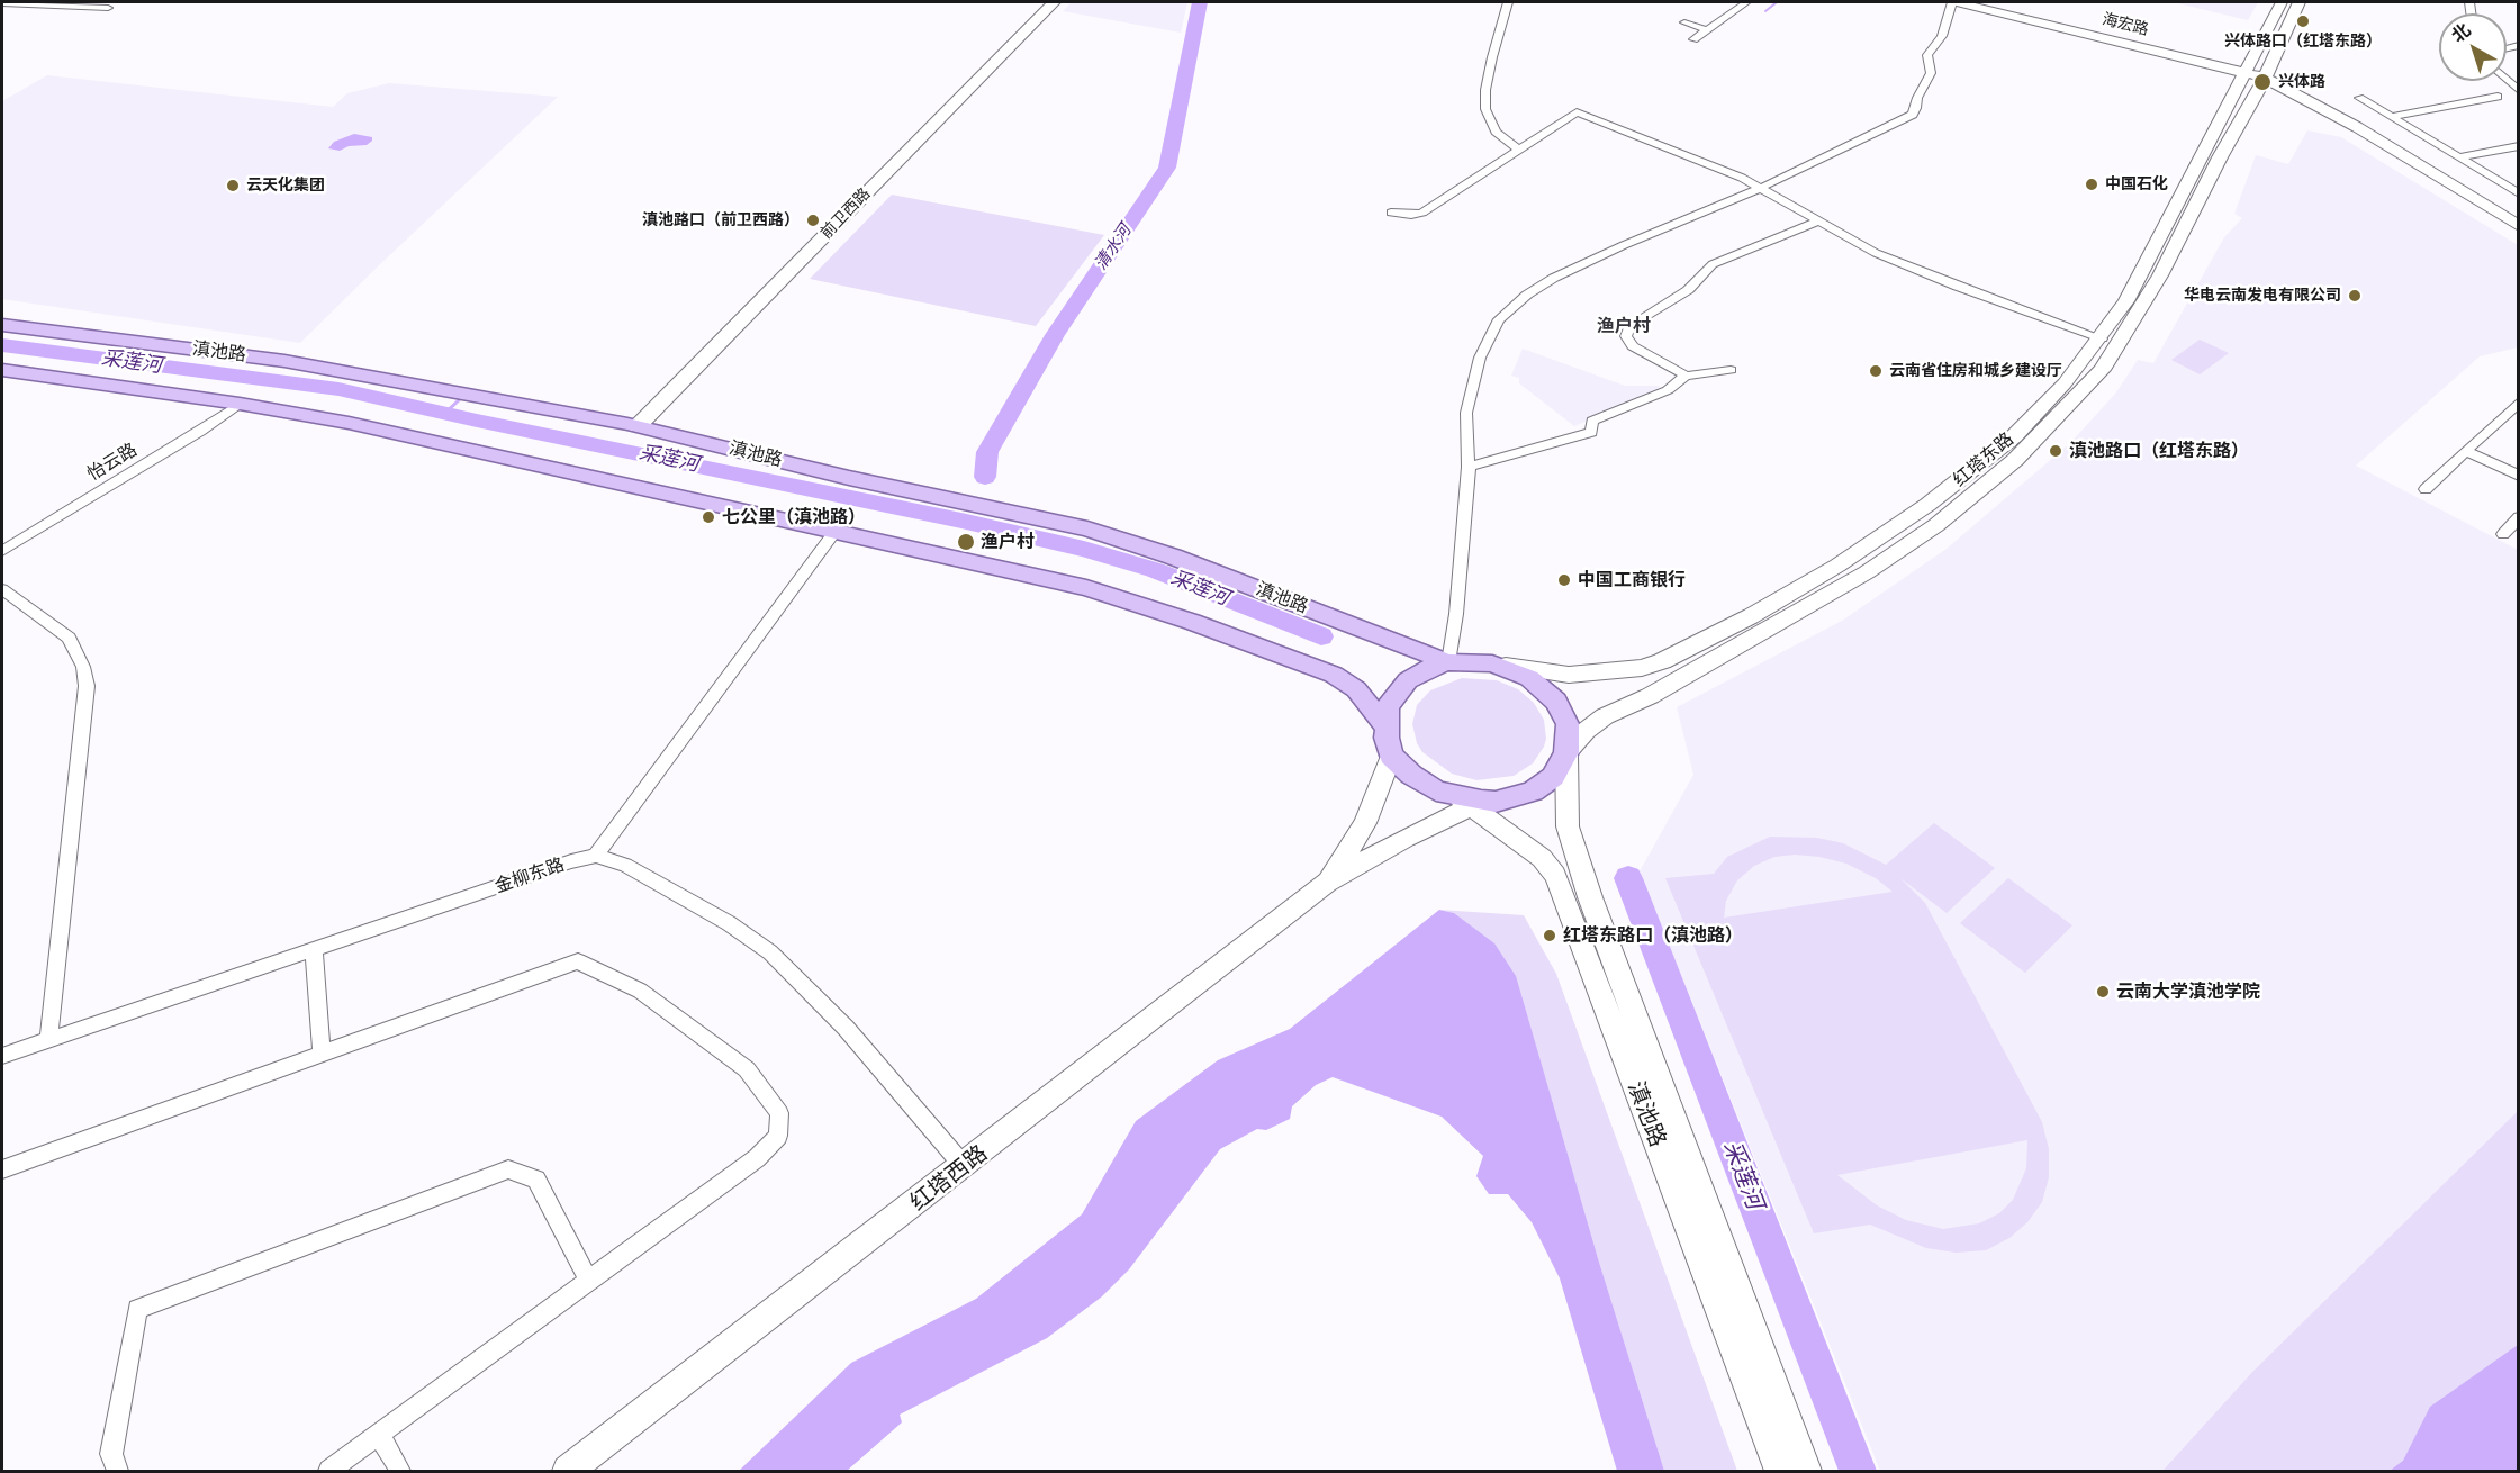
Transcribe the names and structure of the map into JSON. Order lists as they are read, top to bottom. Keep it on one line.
{"streets":{"main road":["海宏路","前卫西路","滇池路","红塔东路","红塔西路"],"street":["怡云路","金柳东路"]},"crossings":[["海宏路","红塔东路"],["前卫西路","滇池路"],["滇池路","红塔东路"]],"districts":["渔户村"],"water":["清水河","采莲河"],"places":["兴体路口（红塔东路）","兴体路","中国石化","云天化集团","滇池路口（前卫西路）","华电云南发电有限公司","云南省住房和城乡建设厅","滇池路口（红塔东路）","七公里（滇池路）","渔户村","中国工商银行","红塔东路口（滇池路）","云南大学滇池学院"],"north":"top left"}
